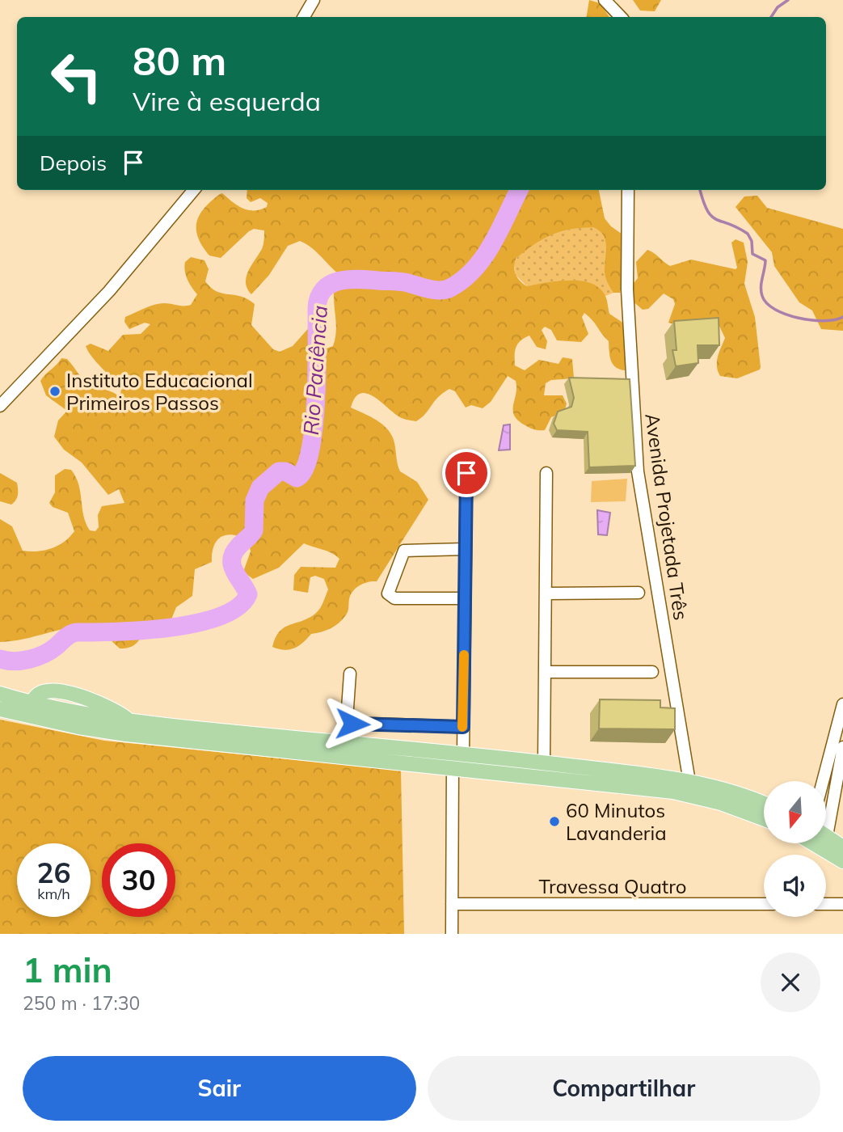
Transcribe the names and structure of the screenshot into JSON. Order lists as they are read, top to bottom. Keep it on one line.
{"streets":{"street":["Avenida Projetada Três","Travessa Quatro"]},"water":["Rio Paciência"],"places":["Instituto Educacional Primeiros Passos","60 Minutos Lavanderia"],"north":"bottom","page":{"turn":["80 m","Vire à esquerda"],"then":"Depois","speed":"26 km/h","limit":"30","heading":["1 min","250 m · 17:30"],"buttons":["Sair","Compartilhar"]}}
